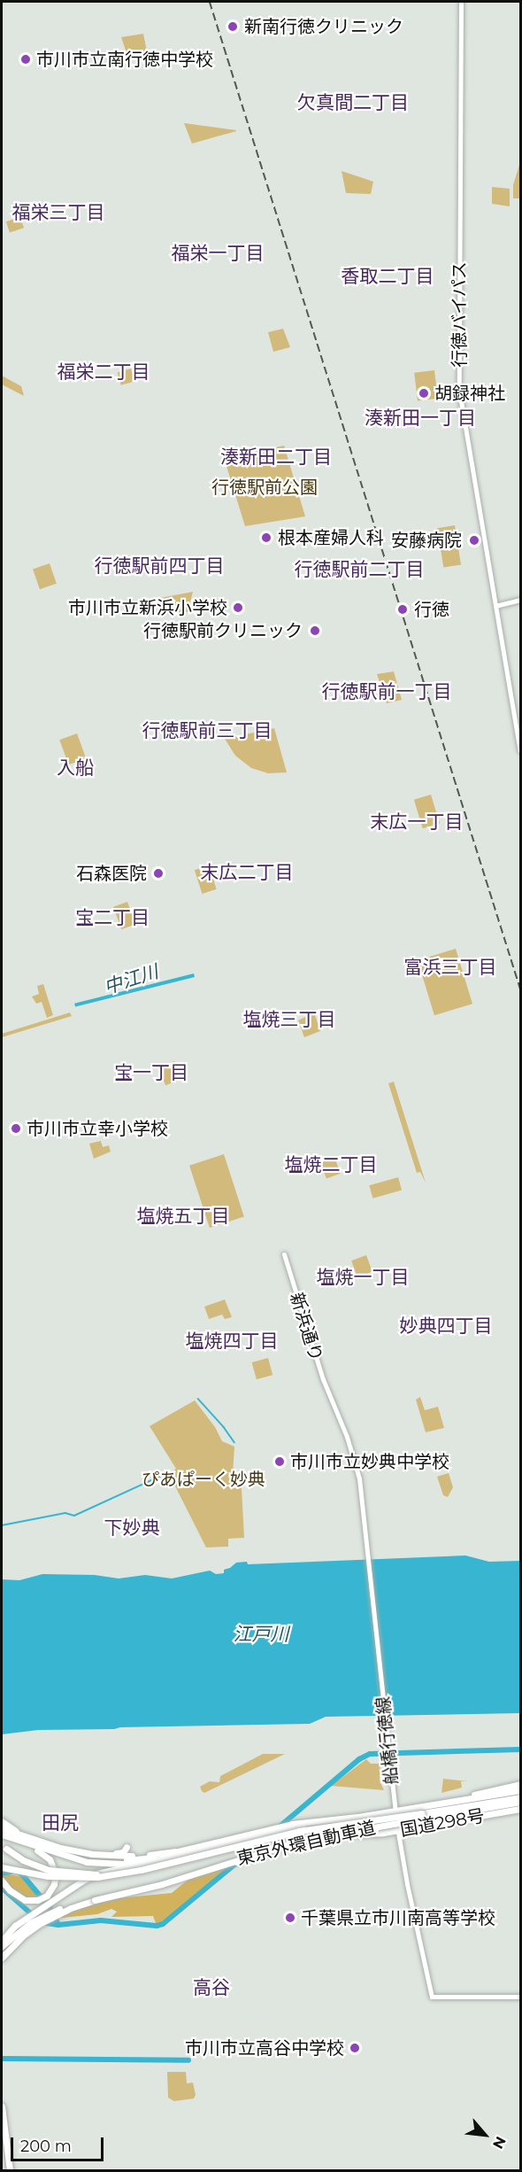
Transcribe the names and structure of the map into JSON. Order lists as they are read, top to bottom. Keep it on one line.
{"streets":{"highway":["国道298号","東京外環自動車道"],"main road":["行徳バイパス","新浜通り","船橋行徳線"]},"crossings":[["新浜通り","船橋行徳線"],["船橋行徳線","国道298号"]],"districts":["欠真間二丁目","福栄三丁目","福栄一丁目","香取二丁目","福栄二丁目","湊新田一丁目","湊新田二丁目","行徳駅前四丁目","行徳駅前二丁目","行徳駅前一丁目","行徳駅前三丁目","入船","末広一丁目","末広二丁目","宝二丁目","富浜三丁目","塩焼三丁目","宝一丁目","塩焼二丁目","塩焼五丁目","塩焼一丁目","妙典四丁目","塩焼四丁目","下妙典","田尻","高谷"],"water":["中江川","江戸川"],"parks":["行徳駅前公園","ぴあぱーく妙典"],"places":["新南行徳クリニック","市川市立南行徳中学校","胡録神社","根本産婦人科","安藤病院","市川市立新浜小学校","行徳","行徳駅前クリニック","石森医院","市川市立幸小学校","市川市立妙典中学校","千葉県立市川南高等学校","市川市立高谷中学校"],"scale_bar":"200 m","north":"bottom right"}
